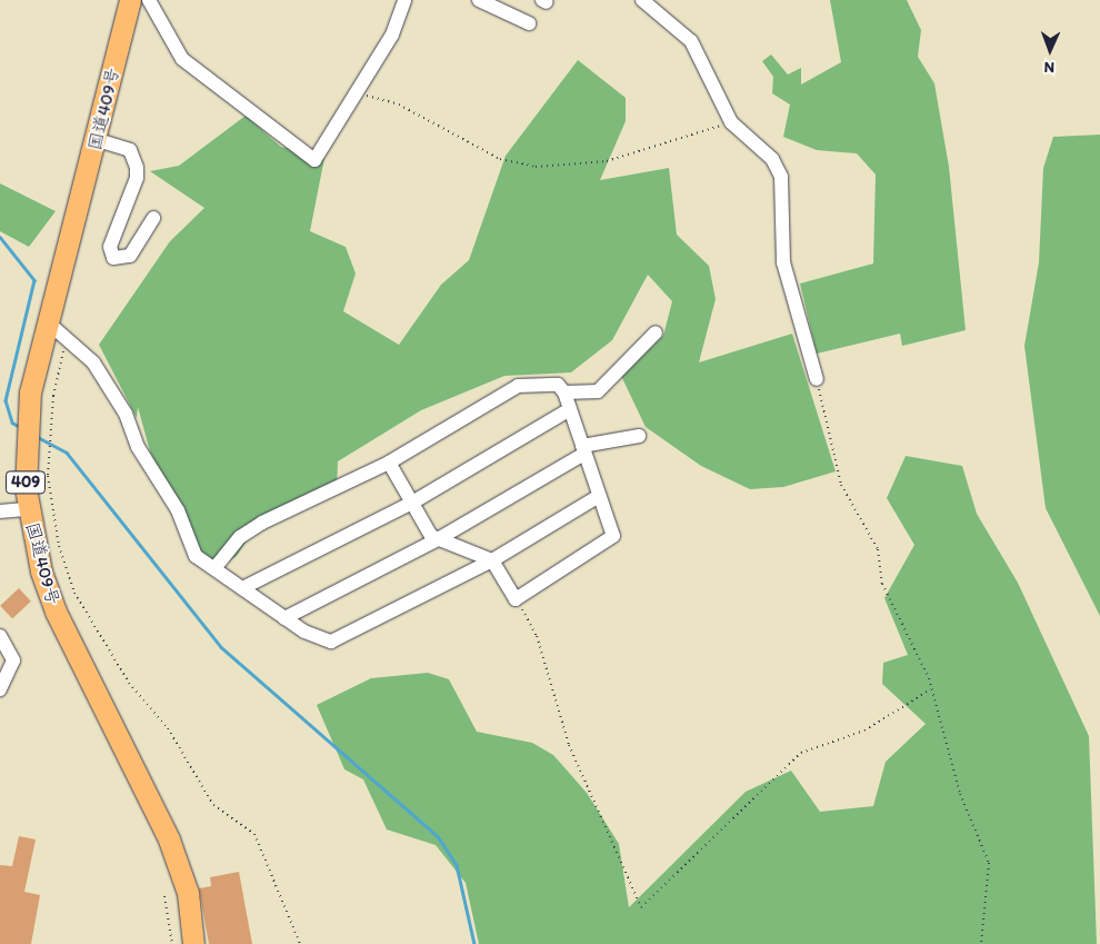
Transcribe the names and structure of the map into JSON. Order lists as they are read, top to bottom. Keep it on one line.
{"streets":{"highway":["国道409号","409"]},"north":"bottom"}
